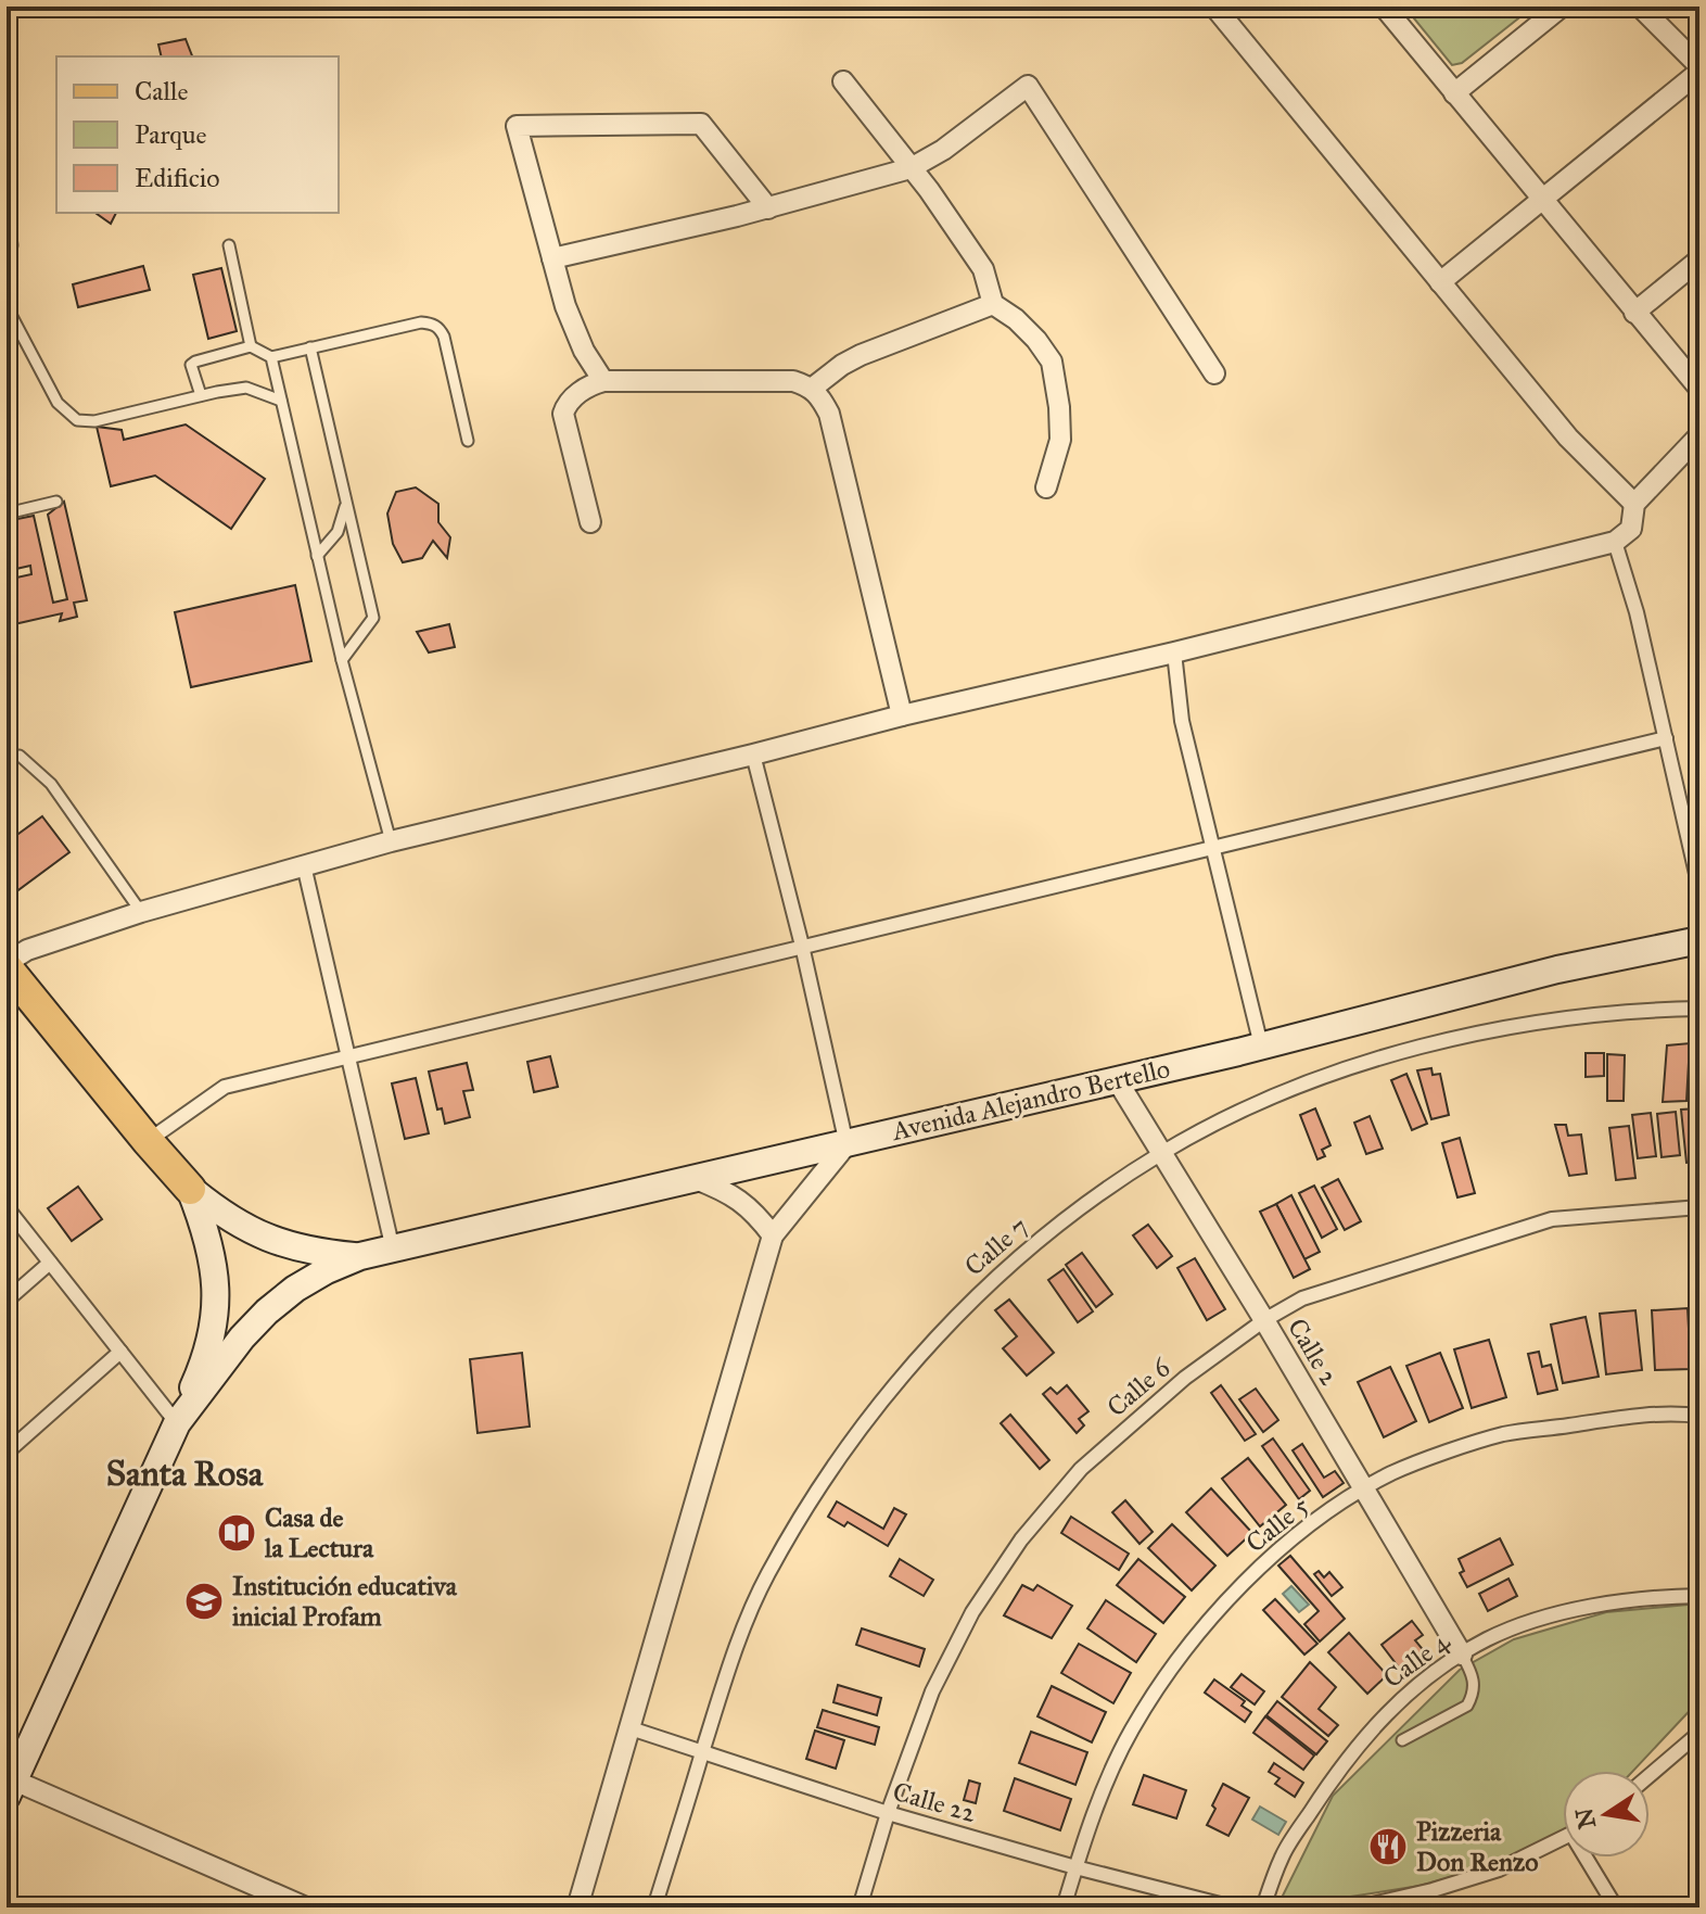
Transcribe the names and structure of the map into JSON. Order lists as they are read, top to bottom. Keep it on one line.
{"streets":{"main road":["Avenida Alejandro Bertello"],"street":["Calle 7","Calle 2","Calle 6","Calle 5","Calle 4","Calle 22"]},"crossings":[["Avenida Alejandro Bertello","Calle 2"],["Calle 7","Calle 2"],["Calle 7","Calle 22"],["Calle 2","Calle 6"],["Calle 2","Calle 5"],["Calle 2","Calle 4"],["Calle 6","Calle 22"],["Calle 5","Calle 22"]],"districts":["Santa Rosa"],"places":{"library":["Casa de la Lectura"],"school or university":["Institución educativa inicial Profam"],"restaurant":["Pizzeria Don Renzo"]},"legend":["Calle","Parque","Edificio"],"north":"left"}
